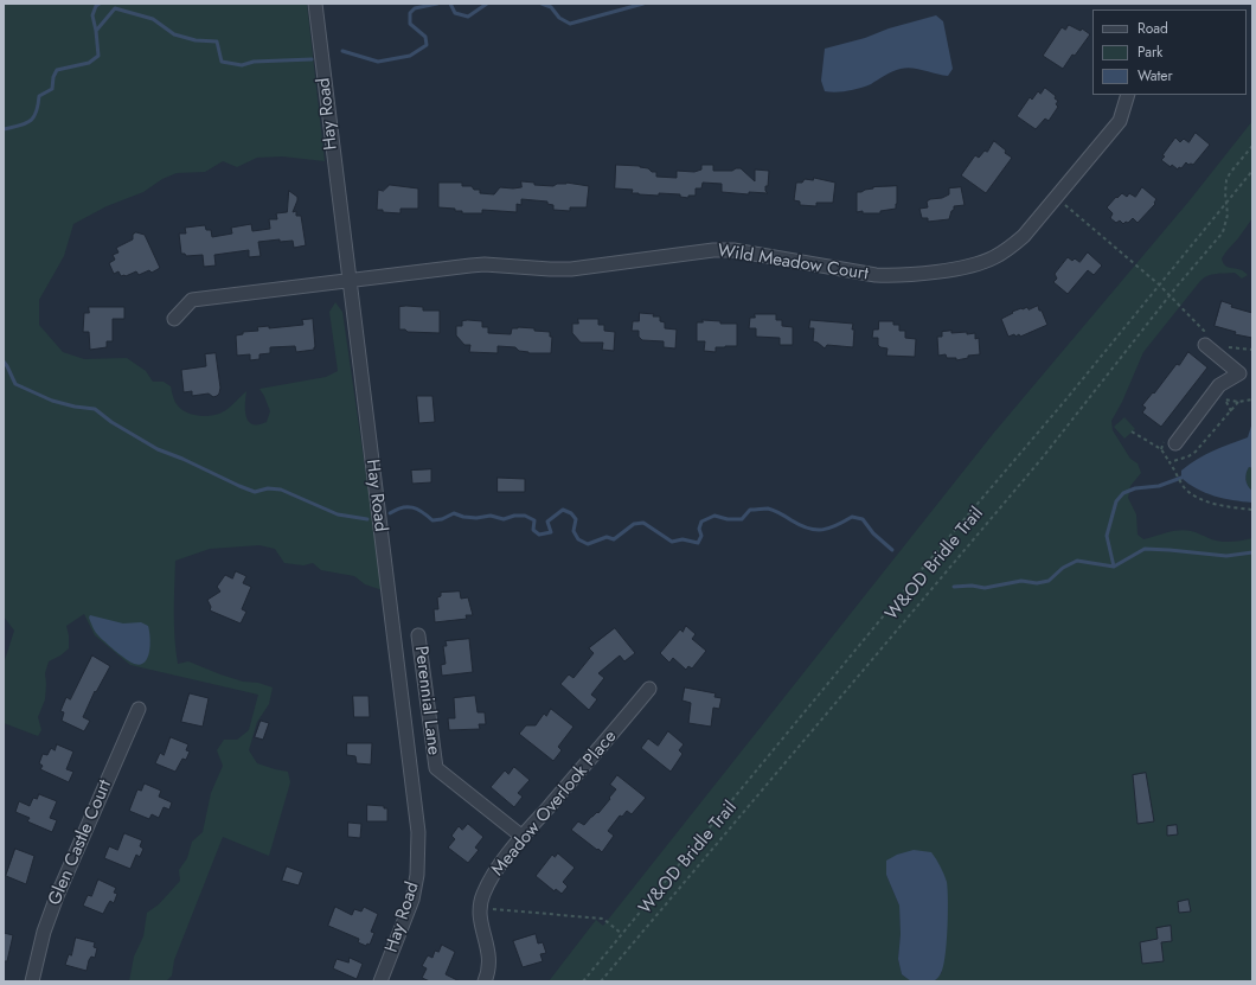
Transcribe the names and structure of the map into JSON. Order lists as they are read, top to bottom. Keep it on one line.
{"streets":{"street":["Hay Road","Wild Meadow Court","Perennial Lane","Meadow Overlook Place","Glen Castle Court"],"path":["W&OD Bridle Trail"]},"crossings":[["Hay Road","Wild Meadow Court"],["Perennial Lane","Meadow Overlook Place"]],"legend":["Road","Park","Water"]}
